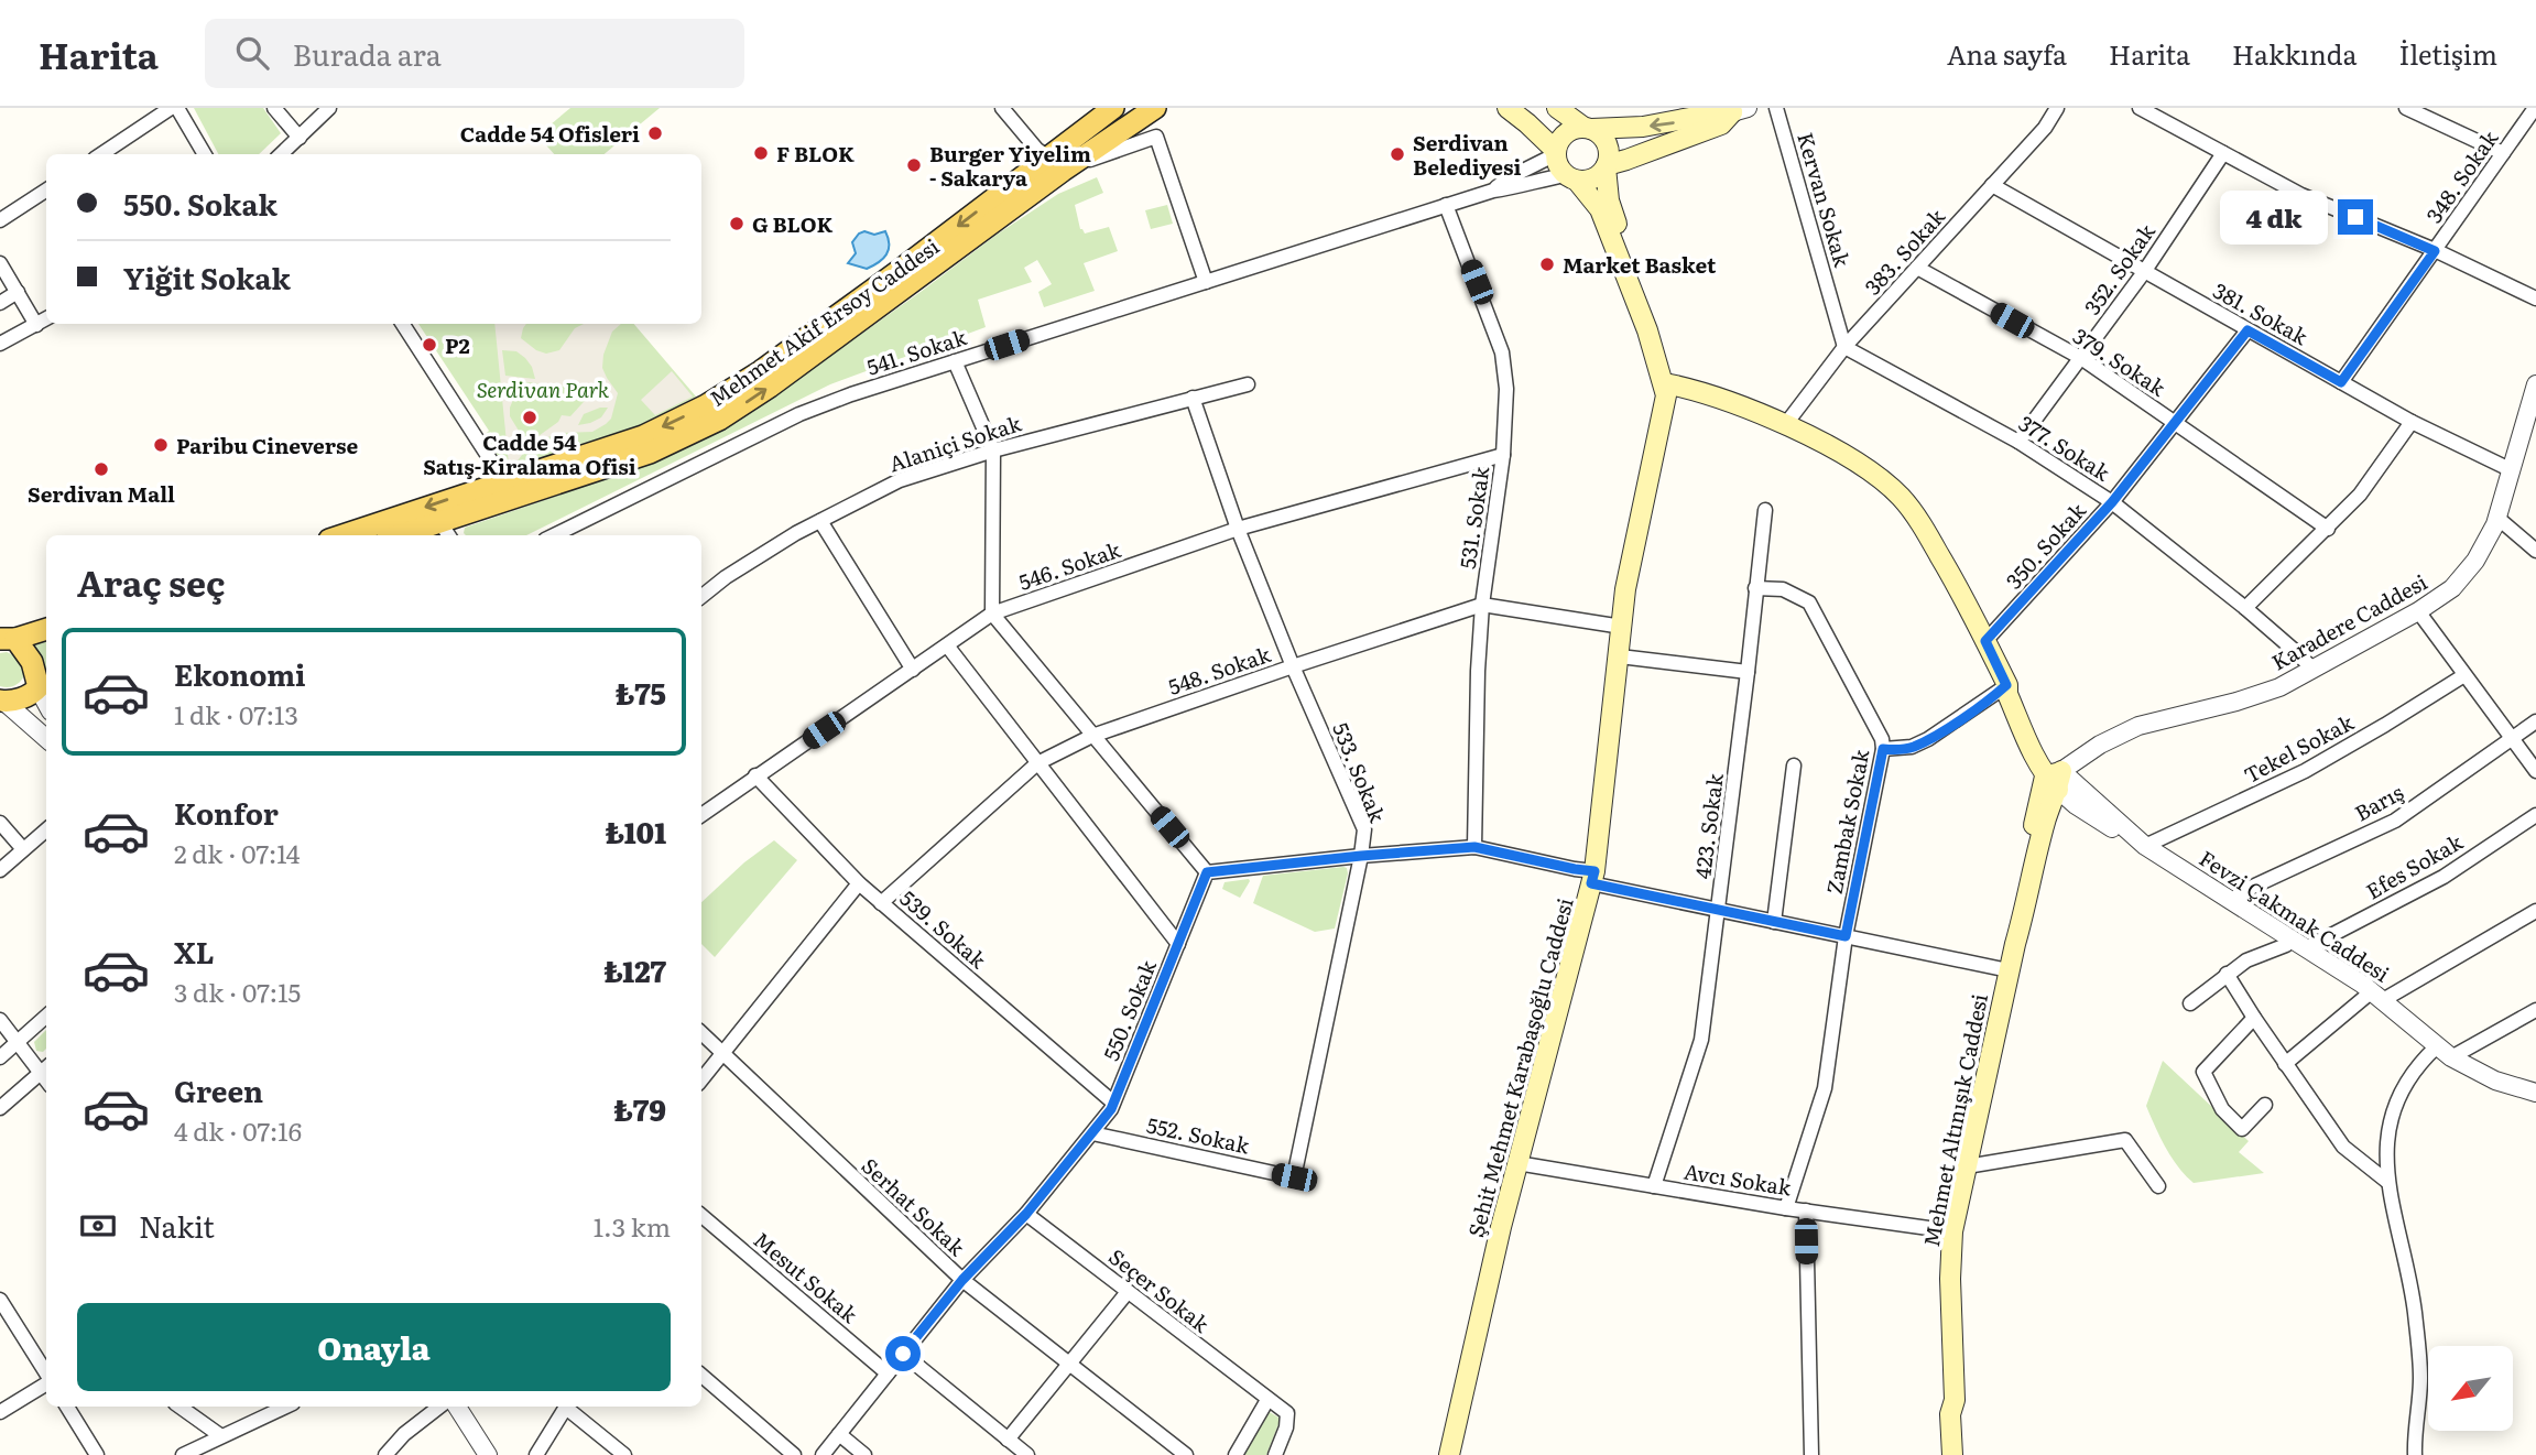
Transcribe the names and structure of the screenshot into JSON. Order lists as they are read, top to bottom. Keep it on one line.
{"streets":{"main road":["Mehmet Akif Ersoy Caddesi","Fevzi Çakmak Caddesi","Şehit Mehmet Karabaşoğlu Caddesi","Mehmet Altınışık Caddesi"],"street":["348. Sokak","Kervan Sokak","383. Sokak","352. Sokak","381. Sokak","541. Sokak","379. Sokak","Alaniçi Sokak","377. Sokak","531. Sokak","350. Sokak","546. Sokak","Karadere Caddesi","548. Sokak","Tekel Sokak","533. Sokak","Barış","Zambak Sokak","423. Sokak","Efes Sokak","539. Sokak","550. Sokak","552. Sokak","Avcı Sokak","Serhat Sokak","Mesut Sokak","Seçer Sokak"]},"crossings":[["348. Sokak","381. Sokak"],["Kervan Sokak","383. Sokak"],["Kervan Sokak","377. Sokak"],["383. Sokak","381. Sokak"],["383. Sokak","379. Sokak"],["383. Sokak","377. Sokak"],["383. Sokak","Fevzi Çakmak Caddesi"],["352. Sokak","381. Sokak"],["352. Sokak","379. Sokak"],["352. Sokak","377. Sokak"],["381. Sokak","350. Sokak"],["381. Sokak","Karadere Caddesi"],["541. Sokak","531. Sokak"],["379. Sokak","350. Sokak"],["Alaniçi Sokak","533. Sokak"],["377. Sokak","350. Sokak"],["377. Sokak","Karadere Caddesi"],["531. Sokak","546. Sokak"],["531. Sokak","548. Sokak"],["350. Sokak","Fevzi Çakmak Caddesi"],["546. Sokak","533. Sokak"],["546. Sokak","539. Sokak"],["Karadere Caddesi","Fevzi Çakmak Caddesi"],["Karadere Caddesi","Mehmet Altınışık Caddesi"],["548. Sokak","533. Sokak"],["548. Sokak","539. Sokak"],["548. Sokak","Şehit Mehmet Karabaşoğlu Caddesi"],["Tekel Sokak","Fevzi Çakmak Caddesi"],["533. Sokak","552. Sokak"],["Barış","Fevzi Çakmak Caddesi"],["Zambak Sokak","423. Sokak"],["Zambak Sokak","Avcı Sokak"],["423. Sokak","Avcı Sokak"],["Efes Sokak","Fevzi Çakmak Caddesi"],["Fevzi Çakmak Caddesi","Şehit Mehmet Karabaşoğlu Caddesi"],["Fevzi Çakmak Caddesi","Mehmet Altınışık Caddesi"],["539. Sokak","550. Sokak"],["550. Sokak","552. Sokak"],["550. Sokak","Serhat Sokak"],["550. Sokak","Mesut Sokak"],["550. Sokak","Seçer Sokak"],["Şehit Mehmet Karabaşoğlu Caddesi","Avcı Sokak"],["Mehmet Altınışık Caddesi","Avcı Sokak"]],"parks":["Serdivan Park"],"places":["Cadde 54 Ofisleri","F BLOK","Serdivan Belediyesi","Burger Yiyelim - Sakarya","G BLOK","Market Basket","P2","Cadde 54 Satış-Kiralama Ofisi","Paribu Cineverse","Serdivan Mall"],"north":"bottom left","page":{"header":"Harita","search":"Burada ara","nav":["Ana sayfa","Harita","Hakkında","İletişim"],"banner":["550. Sokak","Yiğit Sokak"],"bubble":"4 dk","heading":"Araç seç","list":[{"name":"Ekonomi","note":"1 dk · 07:13","value":"₺75"},{"name":"Konfor","note":"2 dk · 07:14","value":"₺101"},{"name":"XL","note":"3 dk · 07:15","value":"₺127"},{"name":"Green","note":"4 dk · 07:16","value":"₺79"}],"pay":["Nakit","1.3 km"],"buttons":"Onayla"}}
